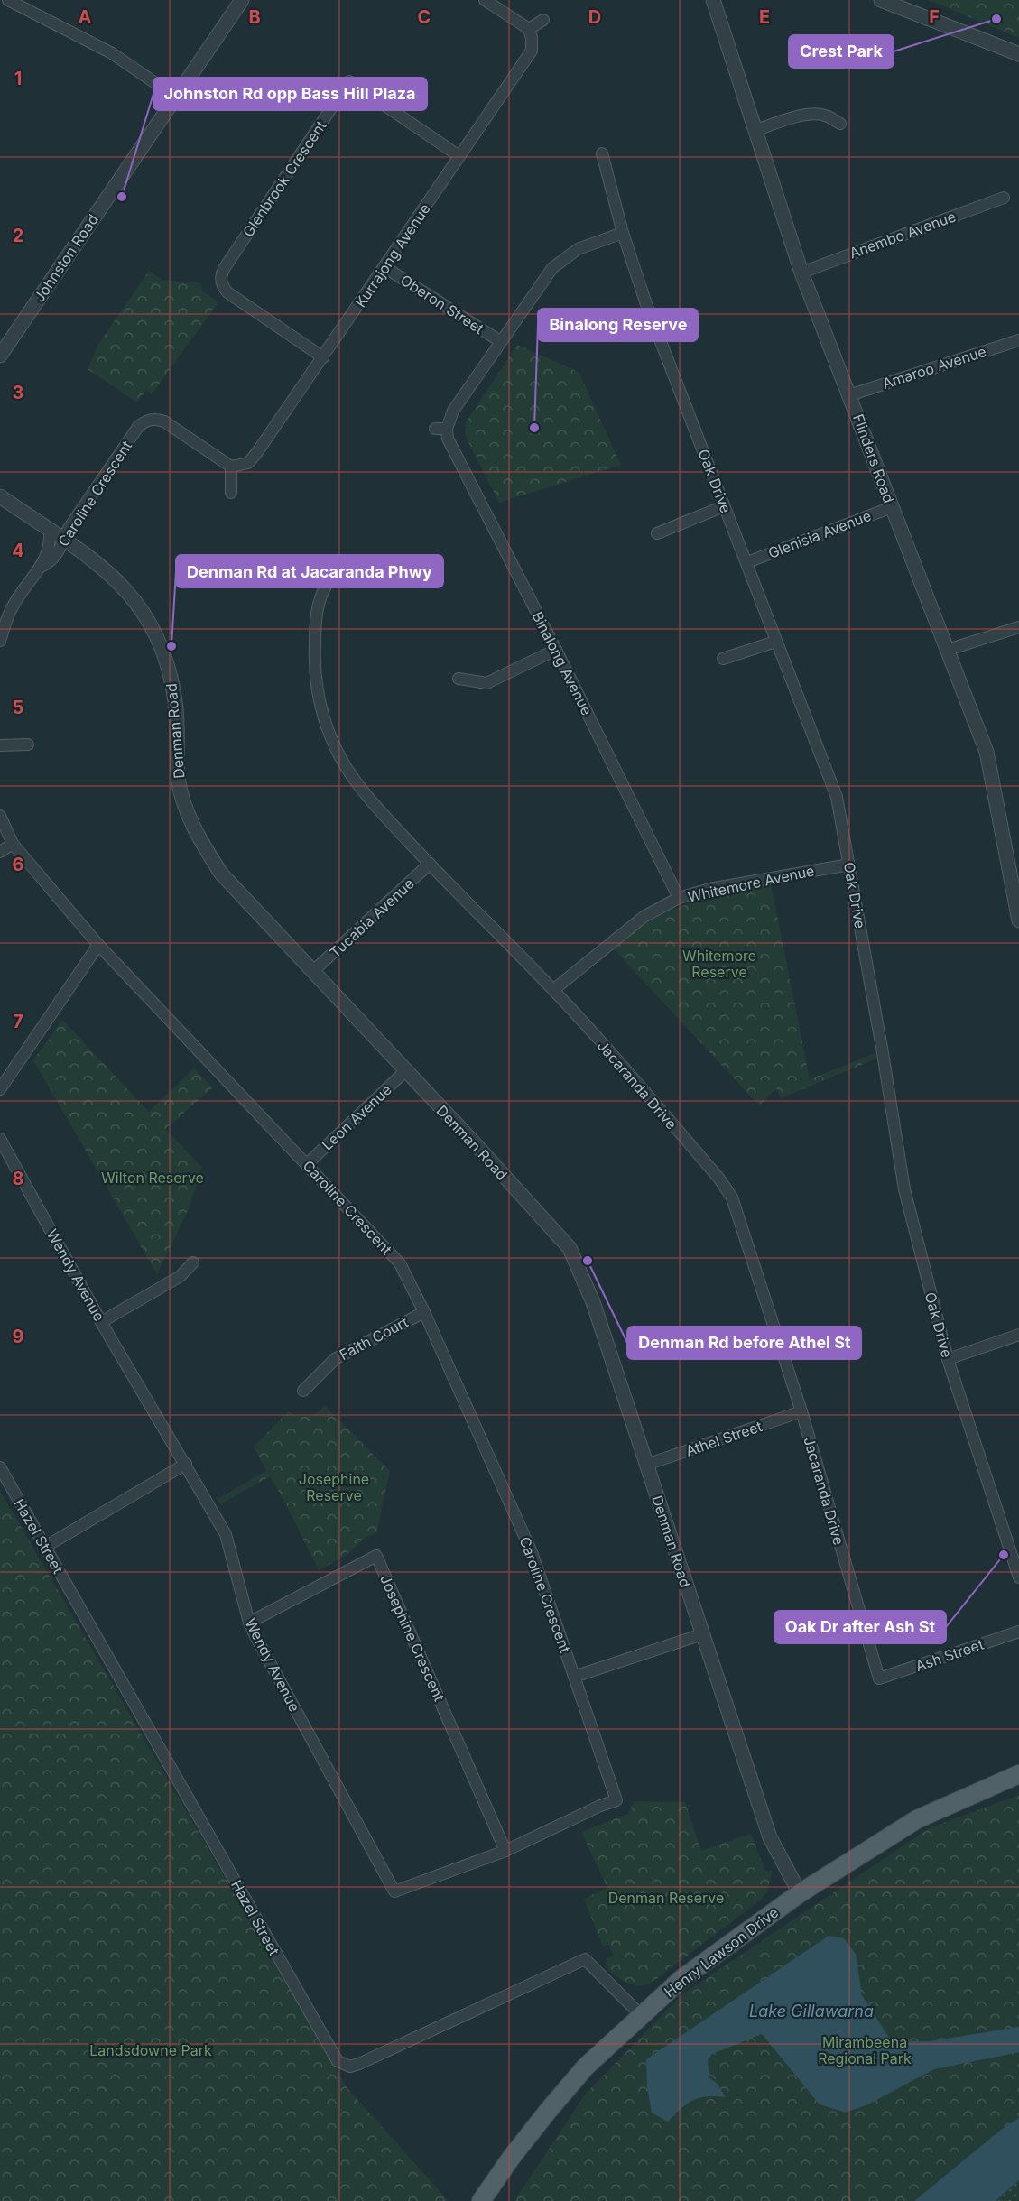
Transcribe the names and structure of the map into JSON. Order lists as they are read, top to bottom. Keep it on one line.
{"streets":{"main road":["Henry Lawson Drive"],"street":["Glenbrook Crescent","Anembo Avenue","Kurrajong Avenue","Johnston Road","Oberon Street","Amaroo Avenue","Flinders Road","Oak Drive","Caroline Crescent","Glenisia Avenue","Binalong Avenue","Denman Road","Whitemore Avenue","Tucabia Avenue","Jacaranda Drive","Leon Avenue","Wendy Avenue","Faith Court","Athel Street","Hazel Street","Josephine Crescent","Ash Street"]},"crossings":[["Glenbrook Crescent","Kurrajong Avenue"],["Anembo Avenue","Flinders Road"],["Kurrajong Avenue","Oberon Street"],["Kurrajong Avenue","Caroline Crescent"],["Amaroo Avenue","Flinders Road"],["Flinders Road","Glenisia Avenue"],["Oak Drive","Glenisia Avenue"],["Oak Drive","Whitemore Avenue"],["Caroline Crescent","Denman Road"],["Caroline Crescent","Leon Avenue"],["Caroline Crescent","Wendy Avenue"],["Caroline Crescent","Faith Court"],["Binalong Avenue","Whitemore Avenue"],["Denman Road","Tucabia Avenue"],["Denman Road","Leon Avenue"],["Denman Road","Athel Street"],["Denman Road","Henry Lawson Drive"],["Whitemore Avenue","Jacaranda Drive"],["Tucabia Avenue","Jacaranda Drive"],["Jacaranda Drive","Athel Street"],["Jacaranda Drive","Ash Street"],["Wendy Avenue","Josephine Crescent"],["Hazel Street","Henry Lawson Drive"]],"water":["Lake Gillawarna"],"parks":["Whitemore Reserve","Wilton Reserve","Josephine Reserve","Denman Reserve","Mirambeena Regional Park","Landsdowne Park"],"places":["Crest Park","Johnston Rd opp Bass Hill Plaza","Binalong Reserve","Denman Rd at Jacaranda Phwy","Denman Rd before Athel St","Oak Dr after Ash St"],"grid":{"columns":["A","B","C","D","E","F"],"rows":["1","2","3","4","5","6","7","8","9"]}}
